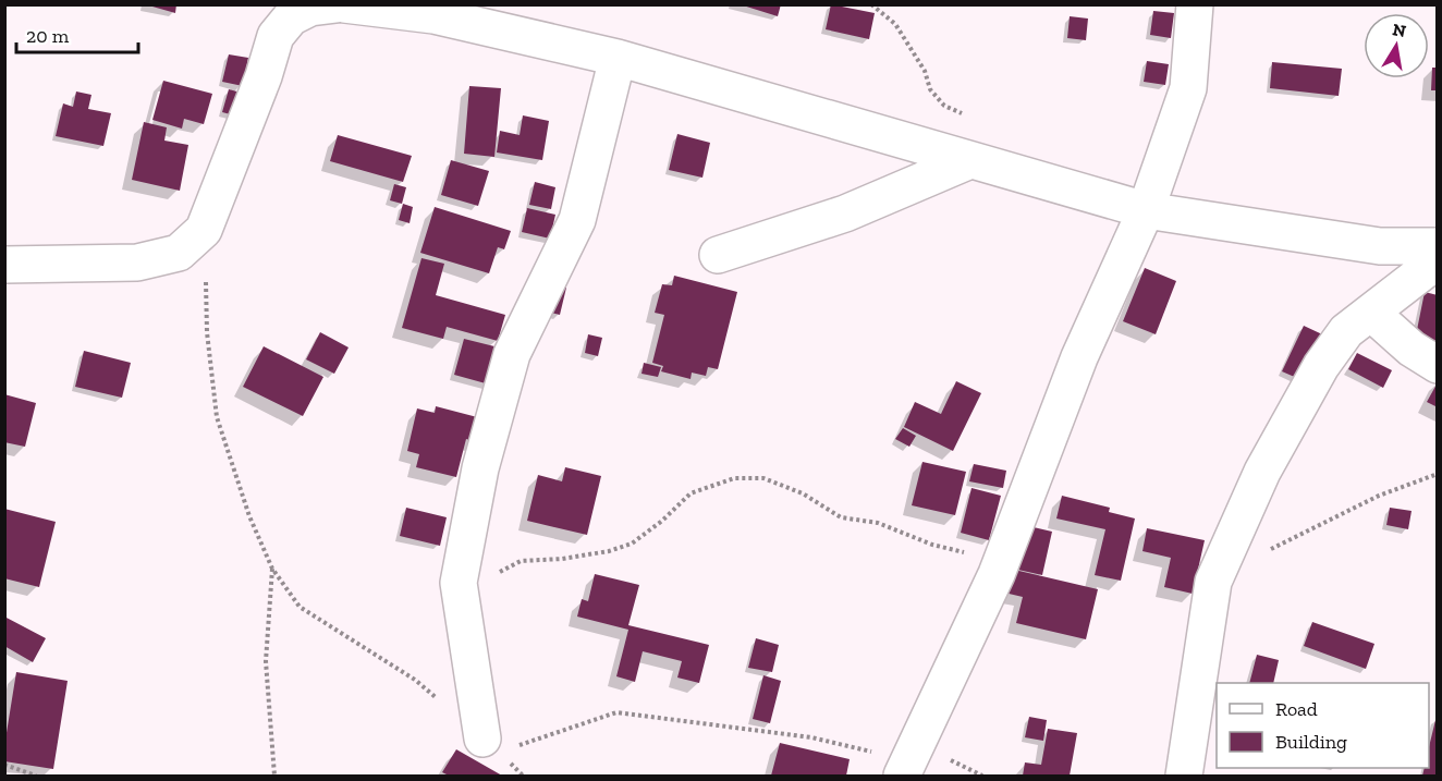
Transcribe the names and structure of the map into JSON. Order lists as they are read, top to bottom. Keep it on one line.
{"legend":["Road","Building"],"scale_bar":"20 m","north":"top"}
